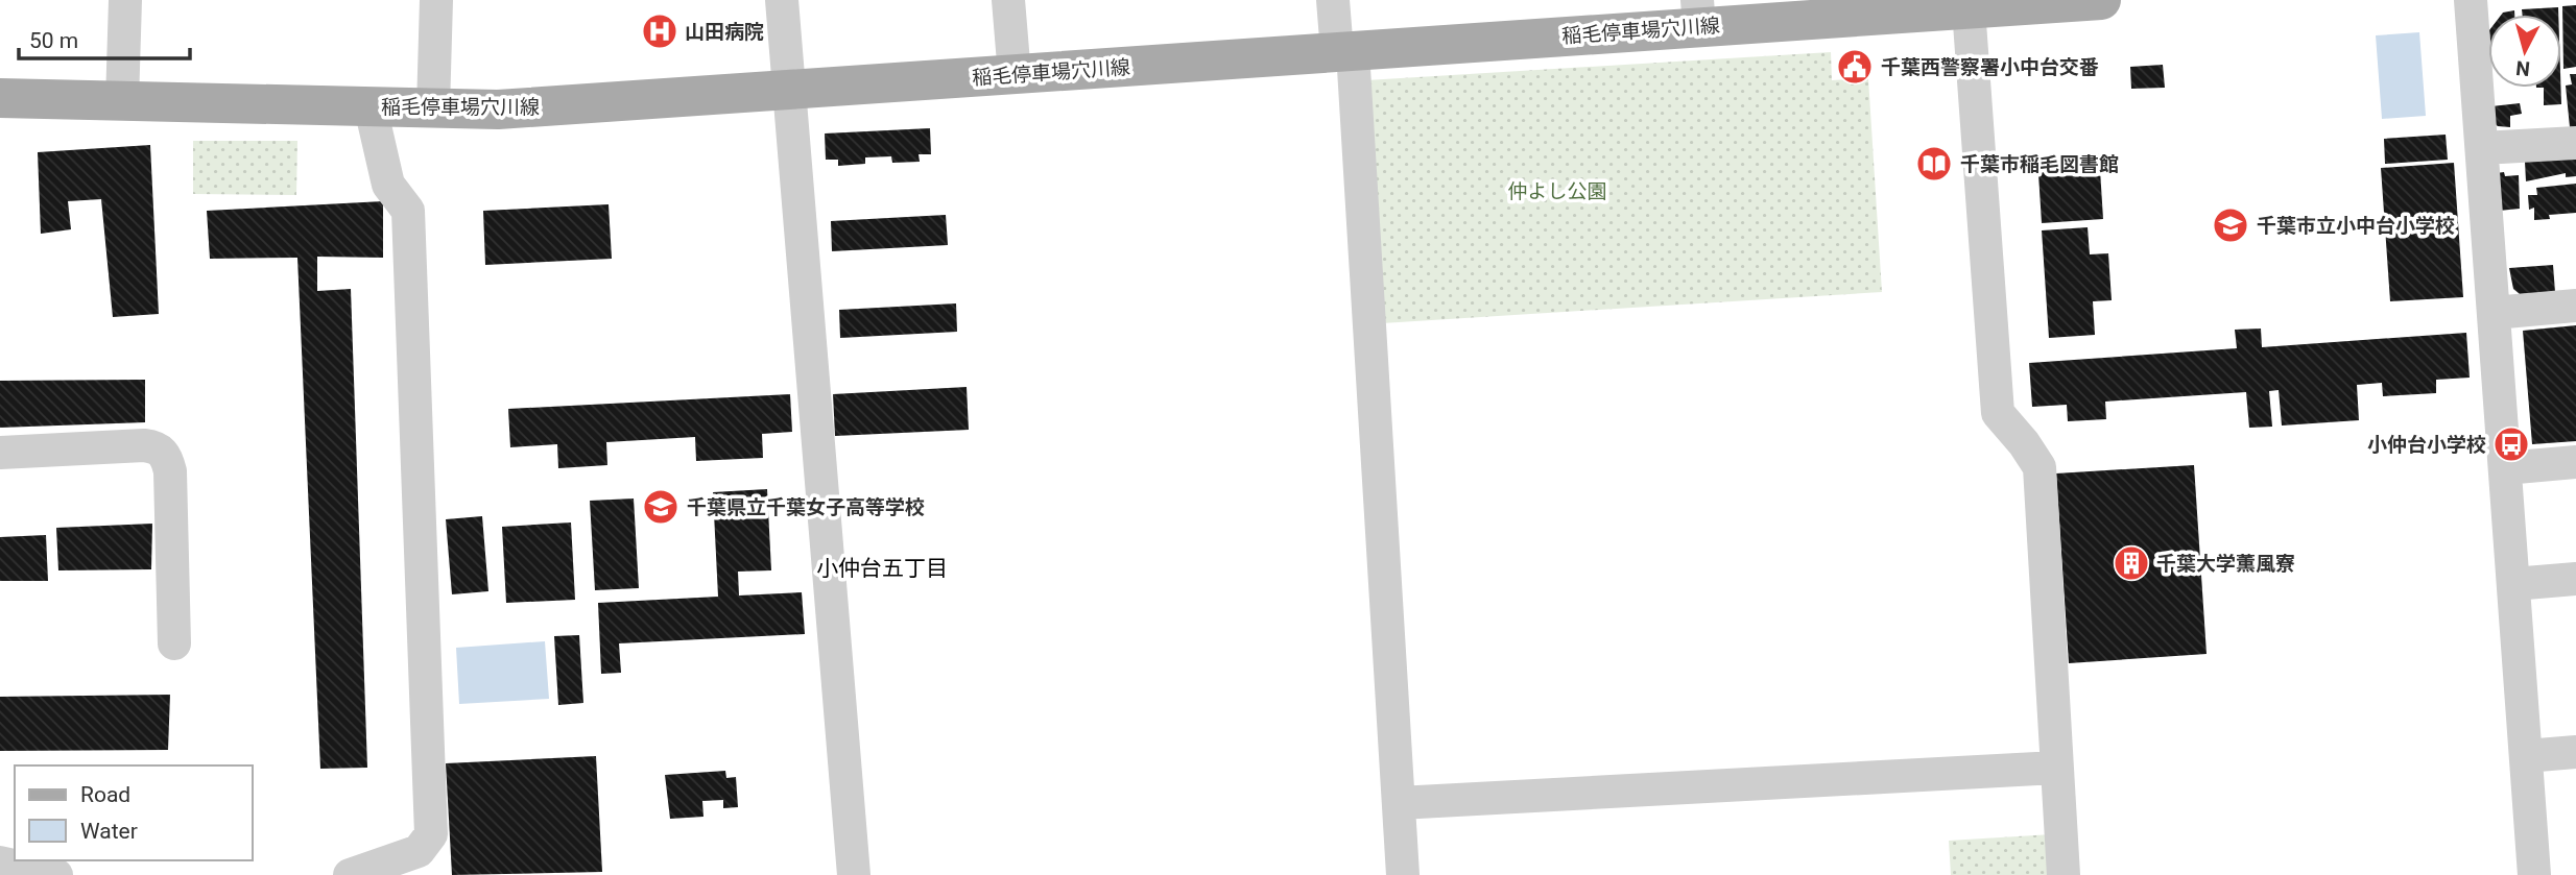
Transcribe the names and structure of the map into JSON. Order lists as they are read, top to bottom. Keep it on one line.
{"streets":{"main road":["稲毛停車場穴川線"]},"districts":["小仲台五丁目"],"parks":["仲よし公園"],"places":{"hospital":["山田病院"],"public building":["千葉西警察署小中台交番"],"library":["千葉市稲毛図書館"],"school or university":["千葉市立小中台小学校","千葉県立千葉女子高等学校"],"bus stop":["小仲台小学校"],"building":["千葉大学薫風寮"]},"legend":["Road","Water"],"scale_bar":"50 m","north":"bottom"}
